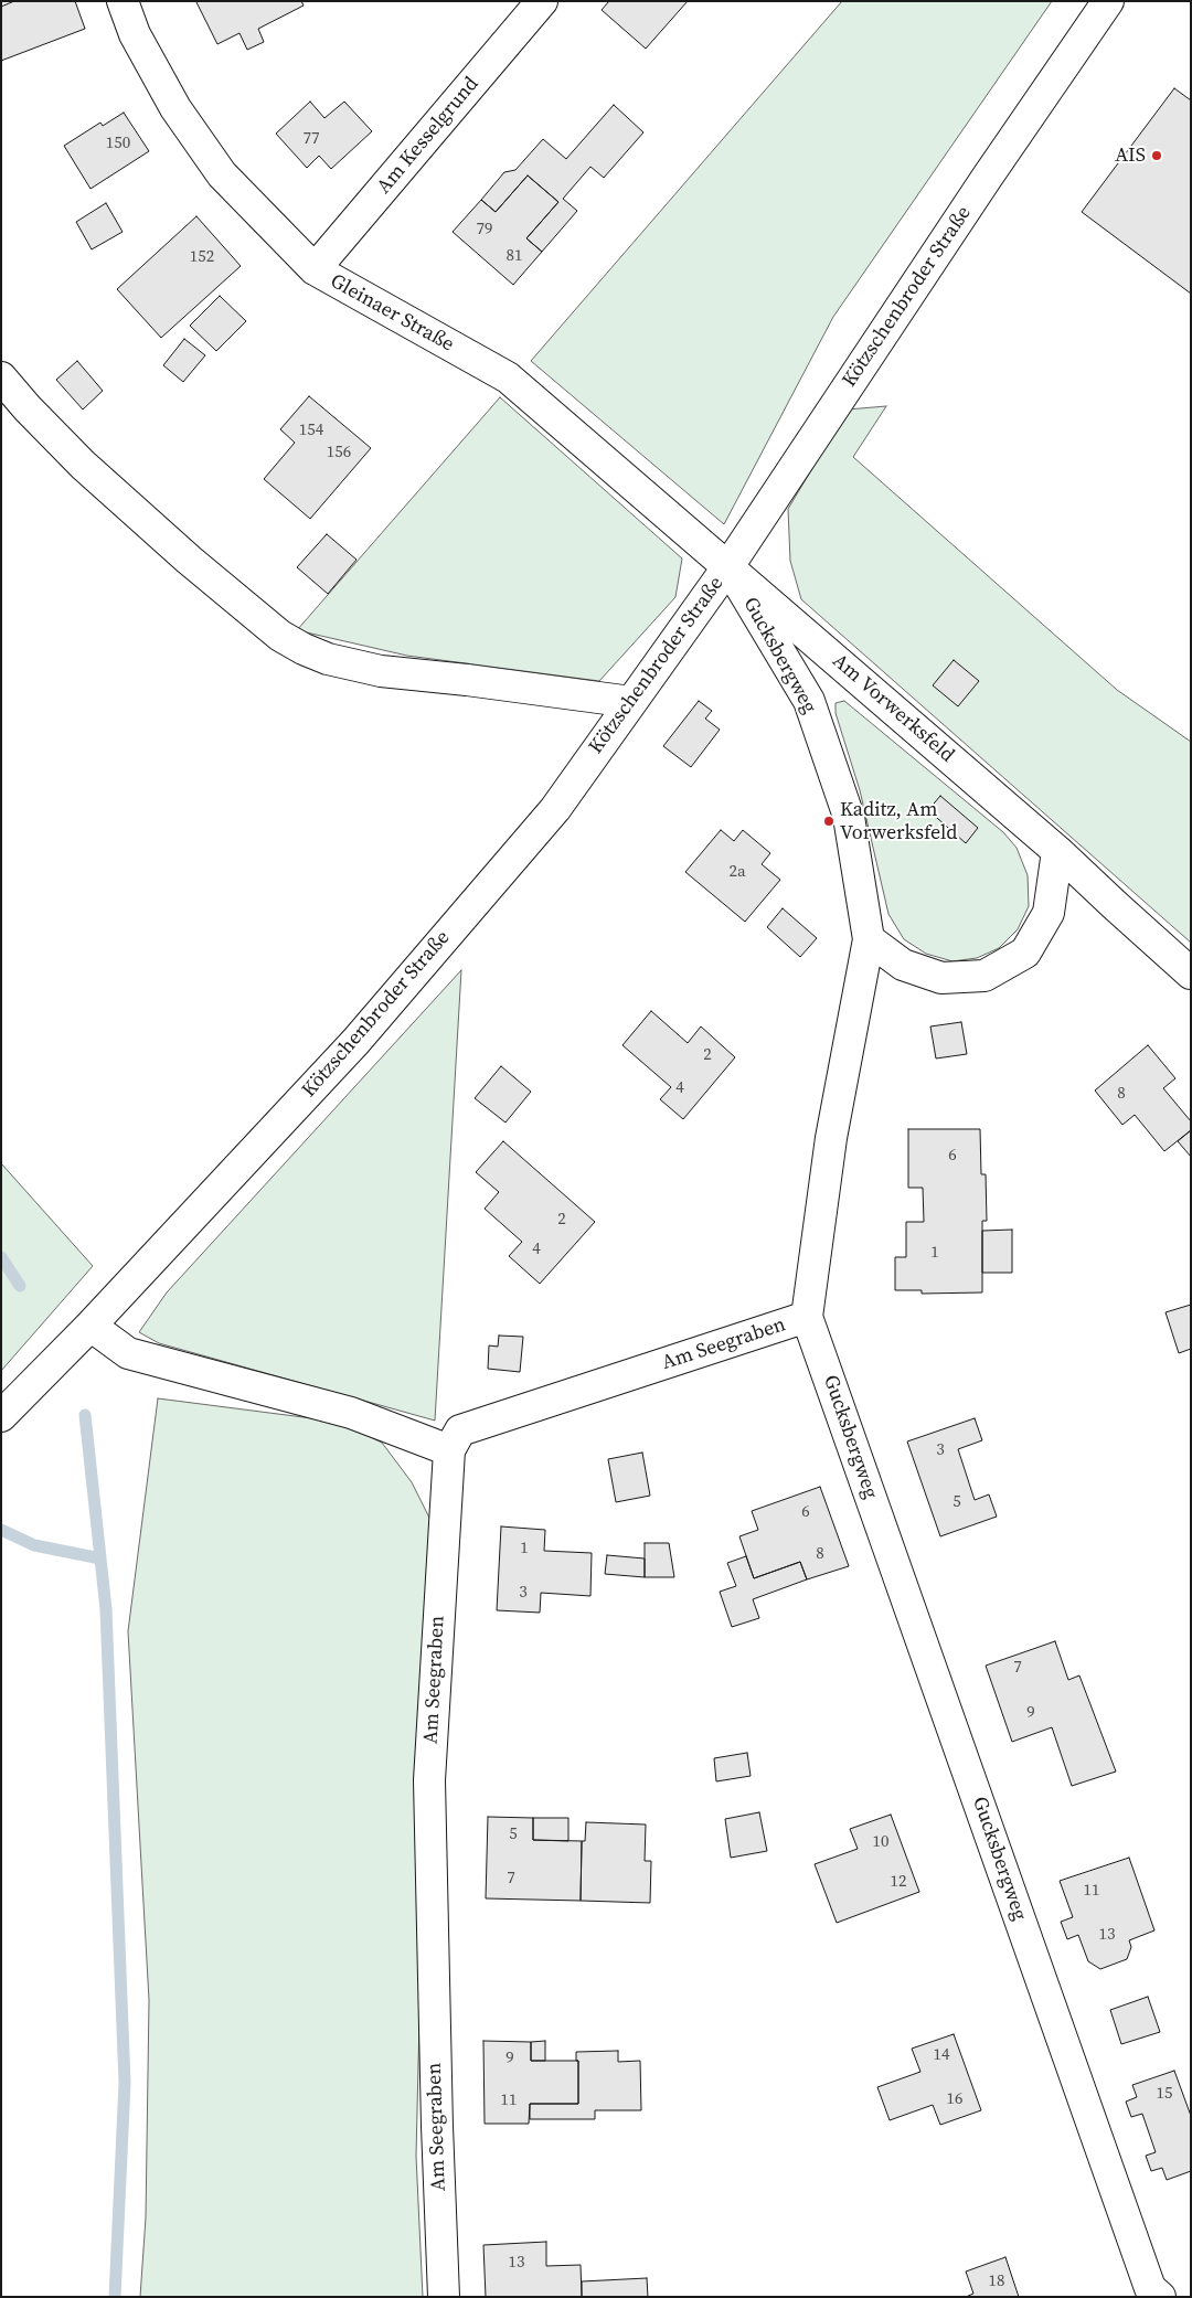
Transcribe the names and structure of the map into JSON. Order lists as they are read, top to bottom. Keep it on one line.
{"streets":{"street":["Am Kesselgrund","Kötzschenbroder Straße","Gleinaer Straße","Gucksbergweg","Am Vorwerksfeld","Am Seegraben"]},"crossings":[["Am Kesselgrund","Gleinaer Straße"],["Kötzschenbroder Straße","Gleinaer Straße"],["Kötzschenbroder Straße","Gucksbergweg"],["Kötzschenbroder Straße","Am Vorwerksfeld"],["Gleinaer Straße","Gucksbergweg"],["Gleinaer Straße","Am Vorwerksfeld"],["Gucksbergweg","Am Vorwerksfeld"],["Gucksbergweg","Am Seegraben"]],"places":["AIS","Kaditz, Am Vorwerksfeld"],"house_numbers":["77","150","79","81","152","154","156","2a","2","4","8","6","2","4","1","3","5","6","1","8","3","7","9","5","10","7","12","11","13","14","9","15","16","11","13","18"]}
